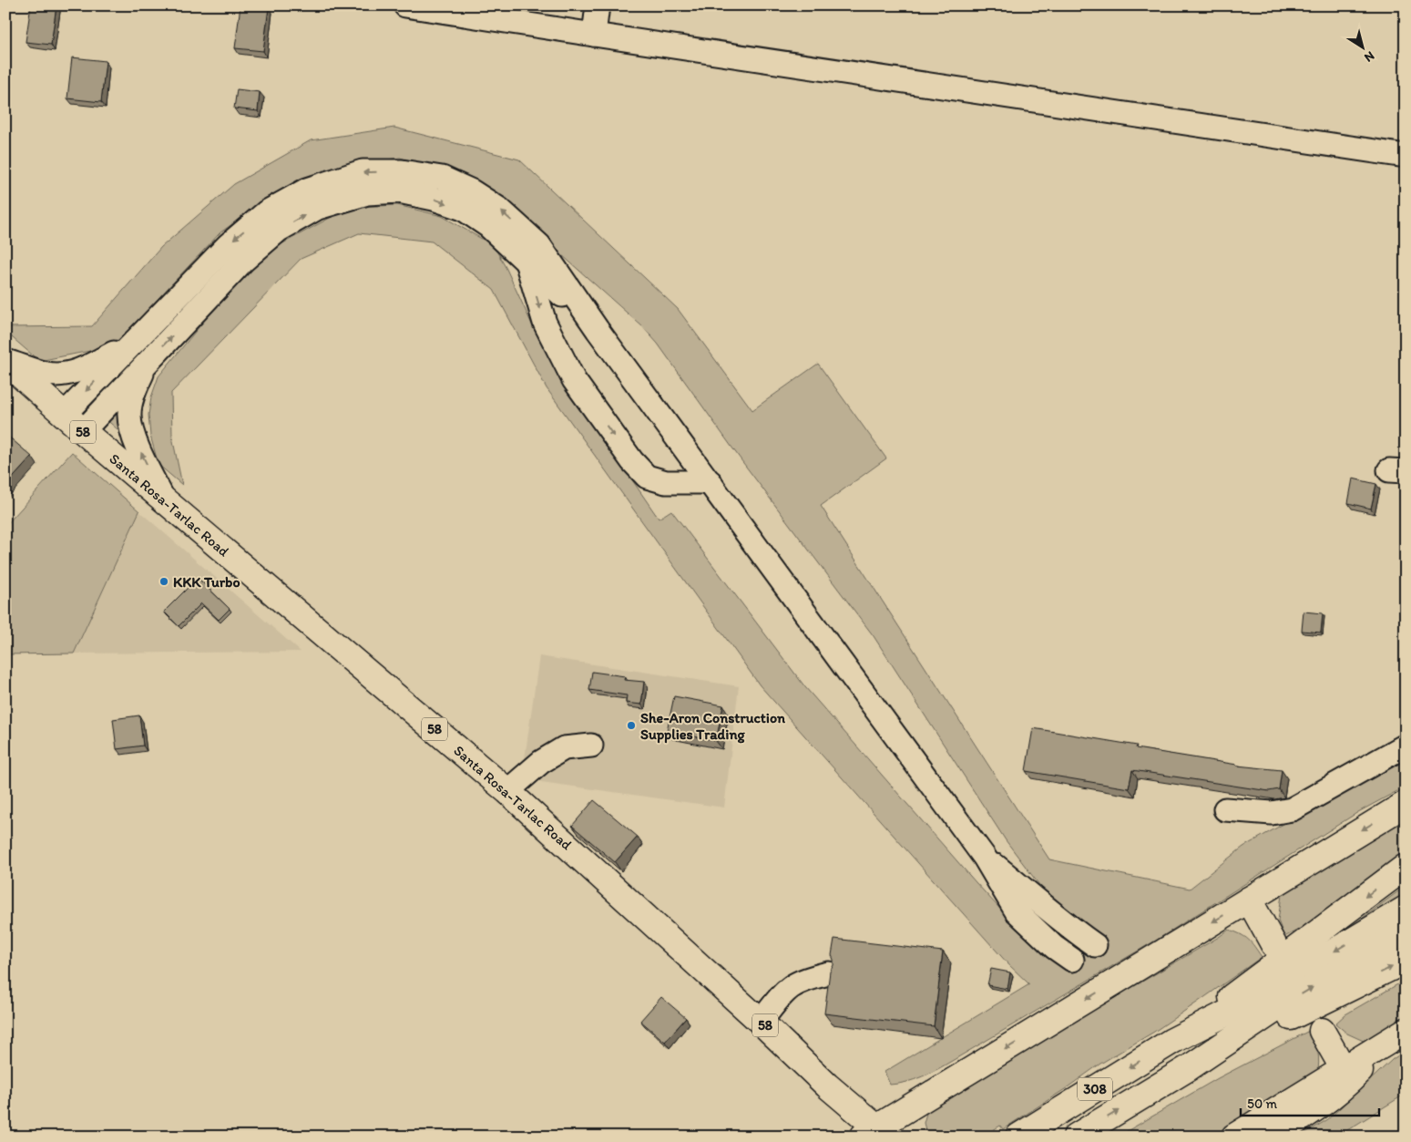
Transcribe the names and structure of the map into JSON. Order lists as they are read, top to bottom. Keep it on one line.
{"streets":{"highway":["58","Santa Rosa-Tarlac Road","308"]},"places":["KKK Turbo","She-Aron Construction Supplies Trading"],"scale_bar":"50 m","north":"bottom right"}
